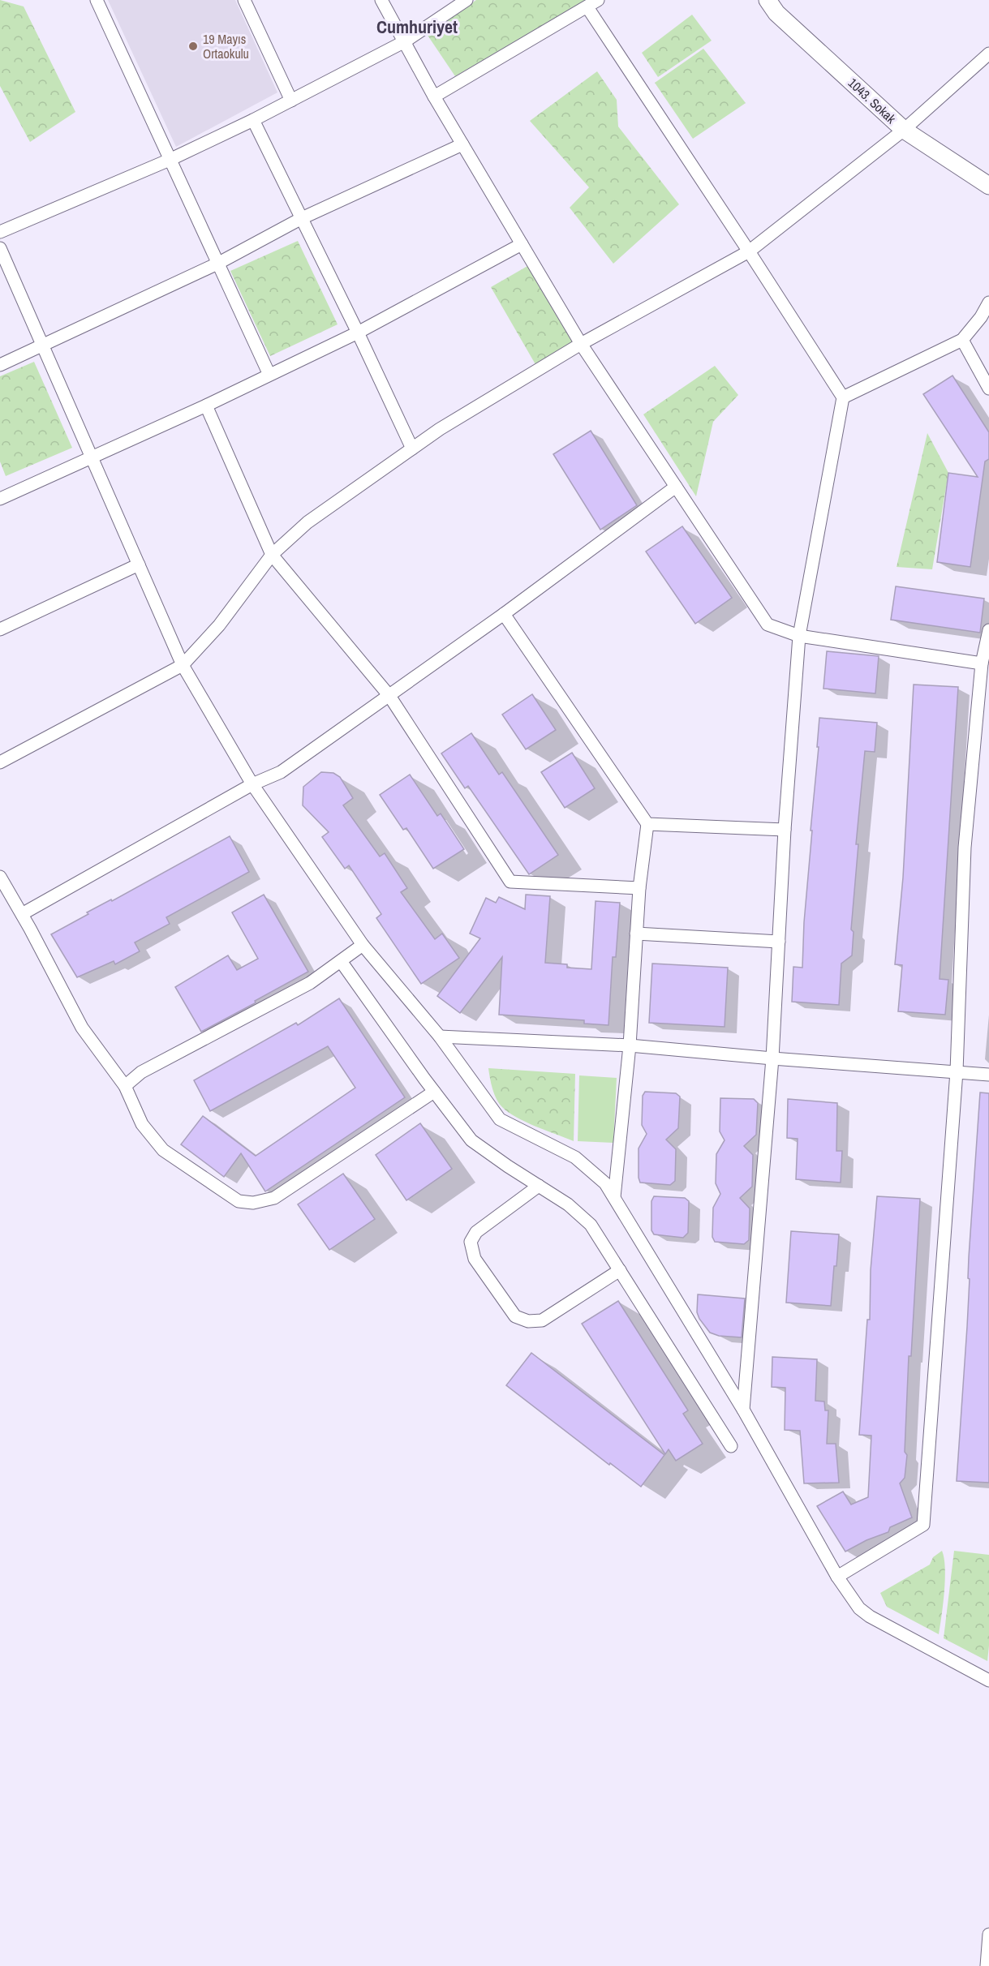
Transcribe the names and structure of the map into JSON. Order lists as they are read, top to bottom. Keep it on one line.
{"streets":{"street":["1043. Sokak"]},"districts":["Cumhuriyet"],"places":["19 Mayıs Ortaokulu"]}
